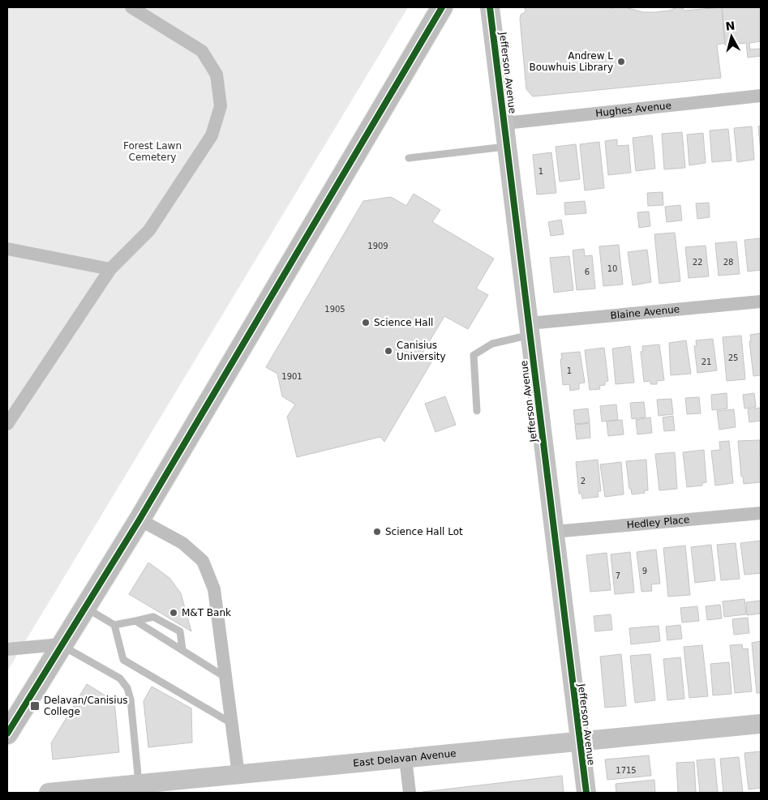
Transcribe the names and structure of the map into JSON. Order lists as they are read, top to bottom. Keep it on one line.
{"streets":{"street":["Jefferson Avenue","Hughes Avenue","Blaine Avenue","Hedley Place","East Delavan Avenue"]},"crossings":[["Jefferson Avenue","Hughes Avenue"],["Jefferson Avenue","Blaine Avenue"],["Jefferson Avenue","Hedley Place"],["Jefferson Avenue","East Delavan Avenue"]],"parks":["Forest Lawn Cemetery"],"places":{"other":["Andrew L Bouwhuis Library","Science Hall","Canisius University","Science Hall Lot","M&T Bank"],"transit":["Delavan/Canisius College"]},"house_numbers":["1","1909","22","28","10","6","1905","25","21","1","1901","2","9","7","1715"],"north":"top"}
